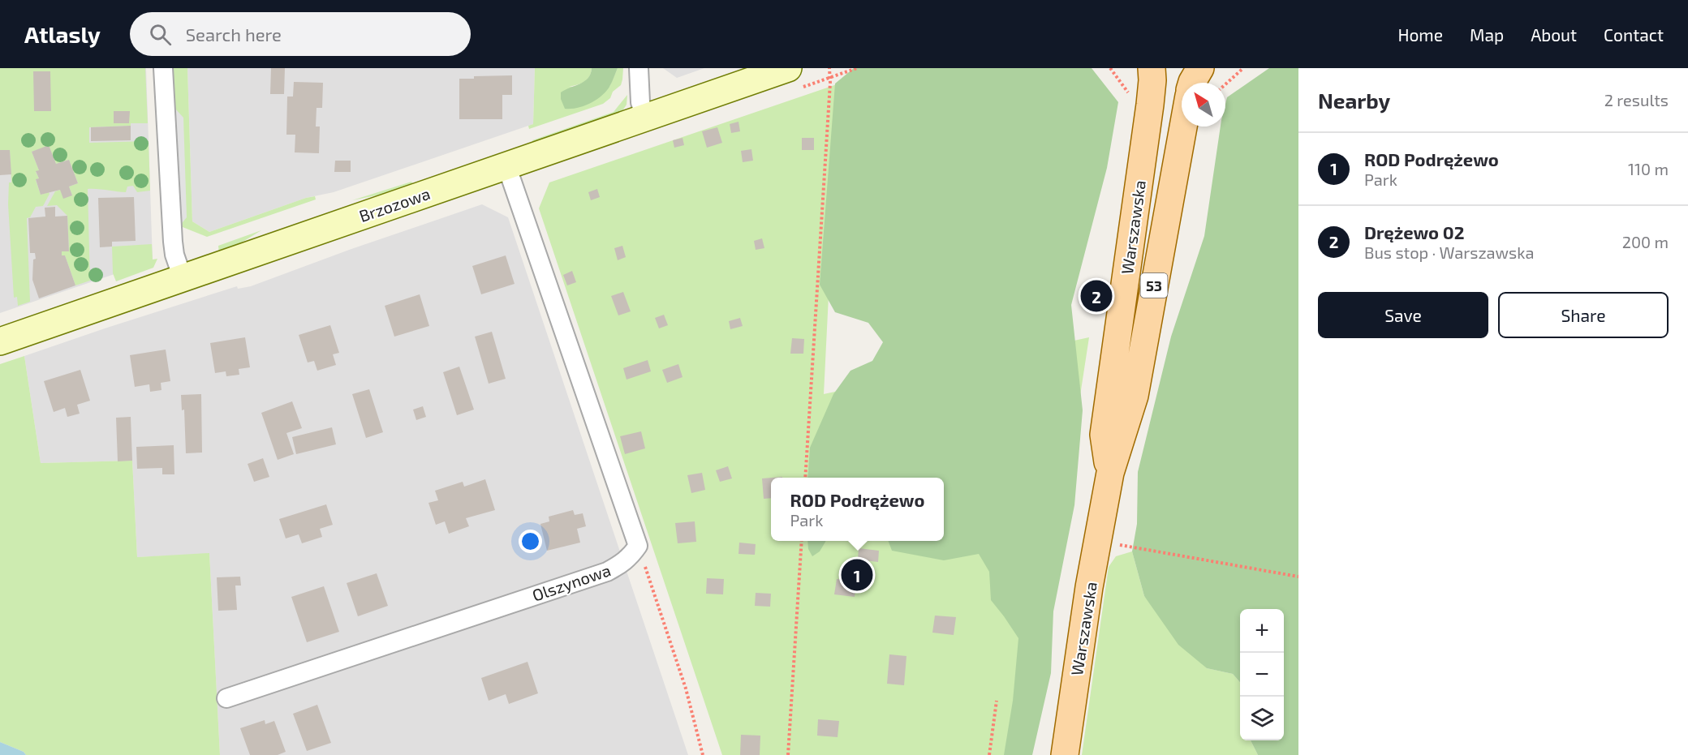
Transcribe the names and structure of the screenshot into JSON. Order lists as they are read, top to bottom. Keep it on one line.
{"streets":{"main road":["Brzozowa","Warszawska","53"],"street":["Olszynowa"]},"north":"top left","page":{"header":"Atlasly","search":"Search here","nav":["Home","Map","About","Contact"],"heading":["Nearby","2 results"],"list":[{"mark":"1","name":"ROD Podrężewo","note":"Park","value":"110 m"},{"mark":"2","name":"Drężewo 02","note":"Bus stop · Warszawska","value":"200 m"}],"buttons":["Save","Share"],"pins":["2","1"],"popup":["ROD Podrężewo","Park"],"map_buttons":["+","−"]}}
